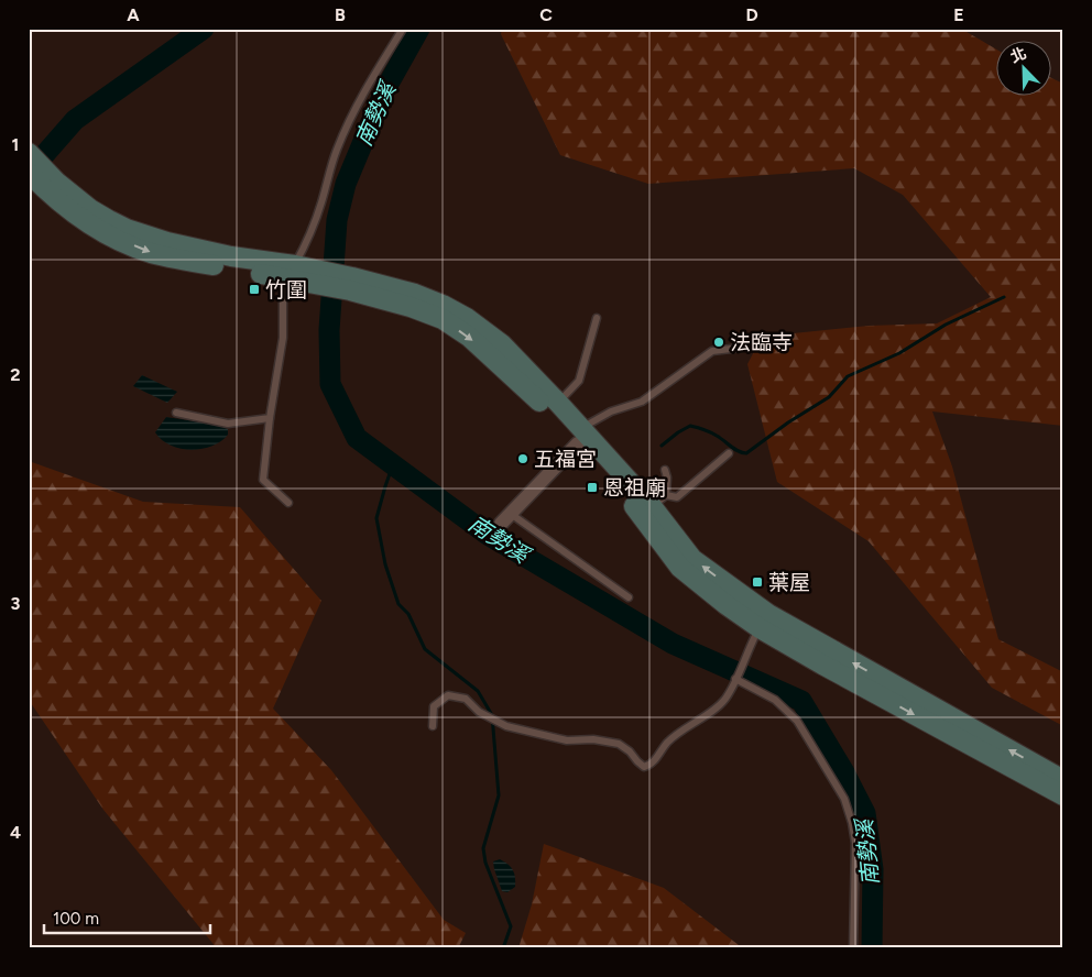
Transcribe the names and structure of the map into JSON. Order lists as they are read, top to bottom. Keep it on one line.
{"water":["南勢溪"],"places":{"transit":["竹圍","恩祖廟","葉屋"],"other":["法臨寺","五福宮"]},"scale_bar":"100 m","north":"top left","grid":{"columns":["A","B","C","D","E"],"rows":["1","2","3","4"]}}
